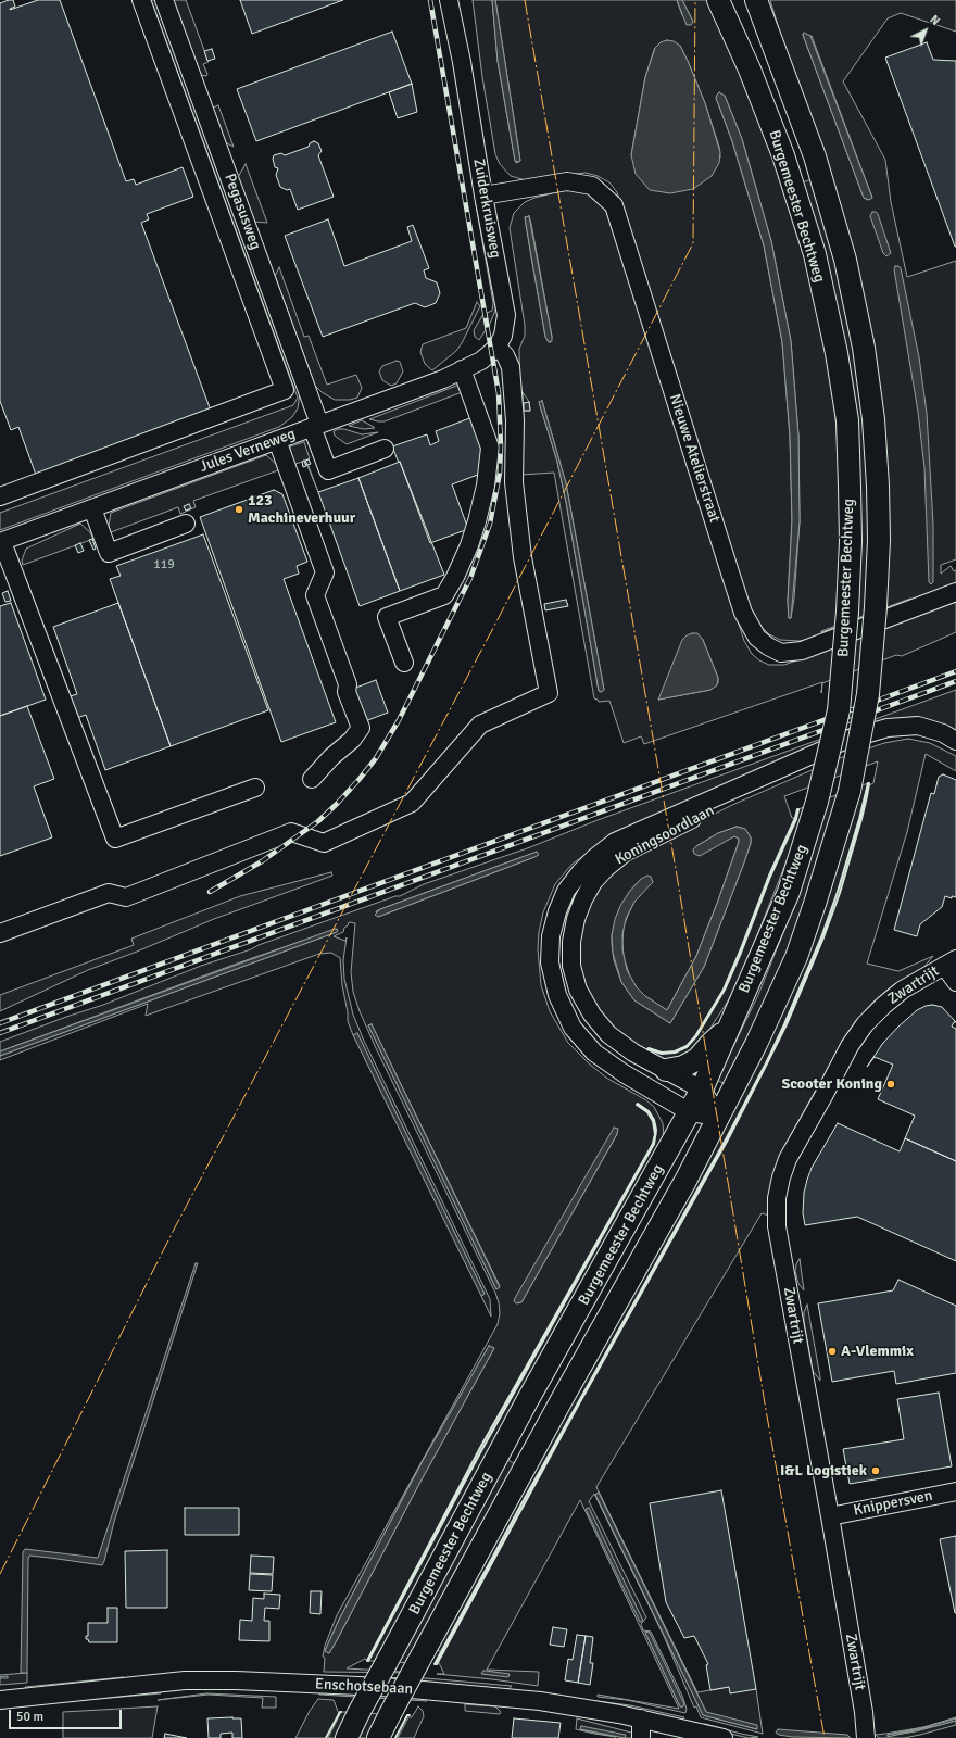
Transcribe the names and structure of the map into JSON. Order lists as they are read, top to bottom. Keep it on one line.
{"streets":{"main road":["Burgemeester Bechtweg"],"street":["Zuiderkruisweg","Pegasusweg","Jules Verneweg","Nieuwe Atelierstraat","Koningsoordlaan","Zwartrijt","Knippersven","Enschotsebaan"]},"crossings":[["Burgemeester Bechtweg","Koningsoordlaan"],["Zuiderkruisweg","Jules Verneweg"],["Zuiderkruisweg","Nieuwe Atelierstraat"],["Pegasusweg","Jules Verneweg"],["Zwartrijt","Knippersven"]],"places":["123 Machineverhuur","Scooter Koning","A-Vlemmix","I&L Logistiek"],"house_numbers":["119"],"scale_bar":"50 m","north":"top right"}
